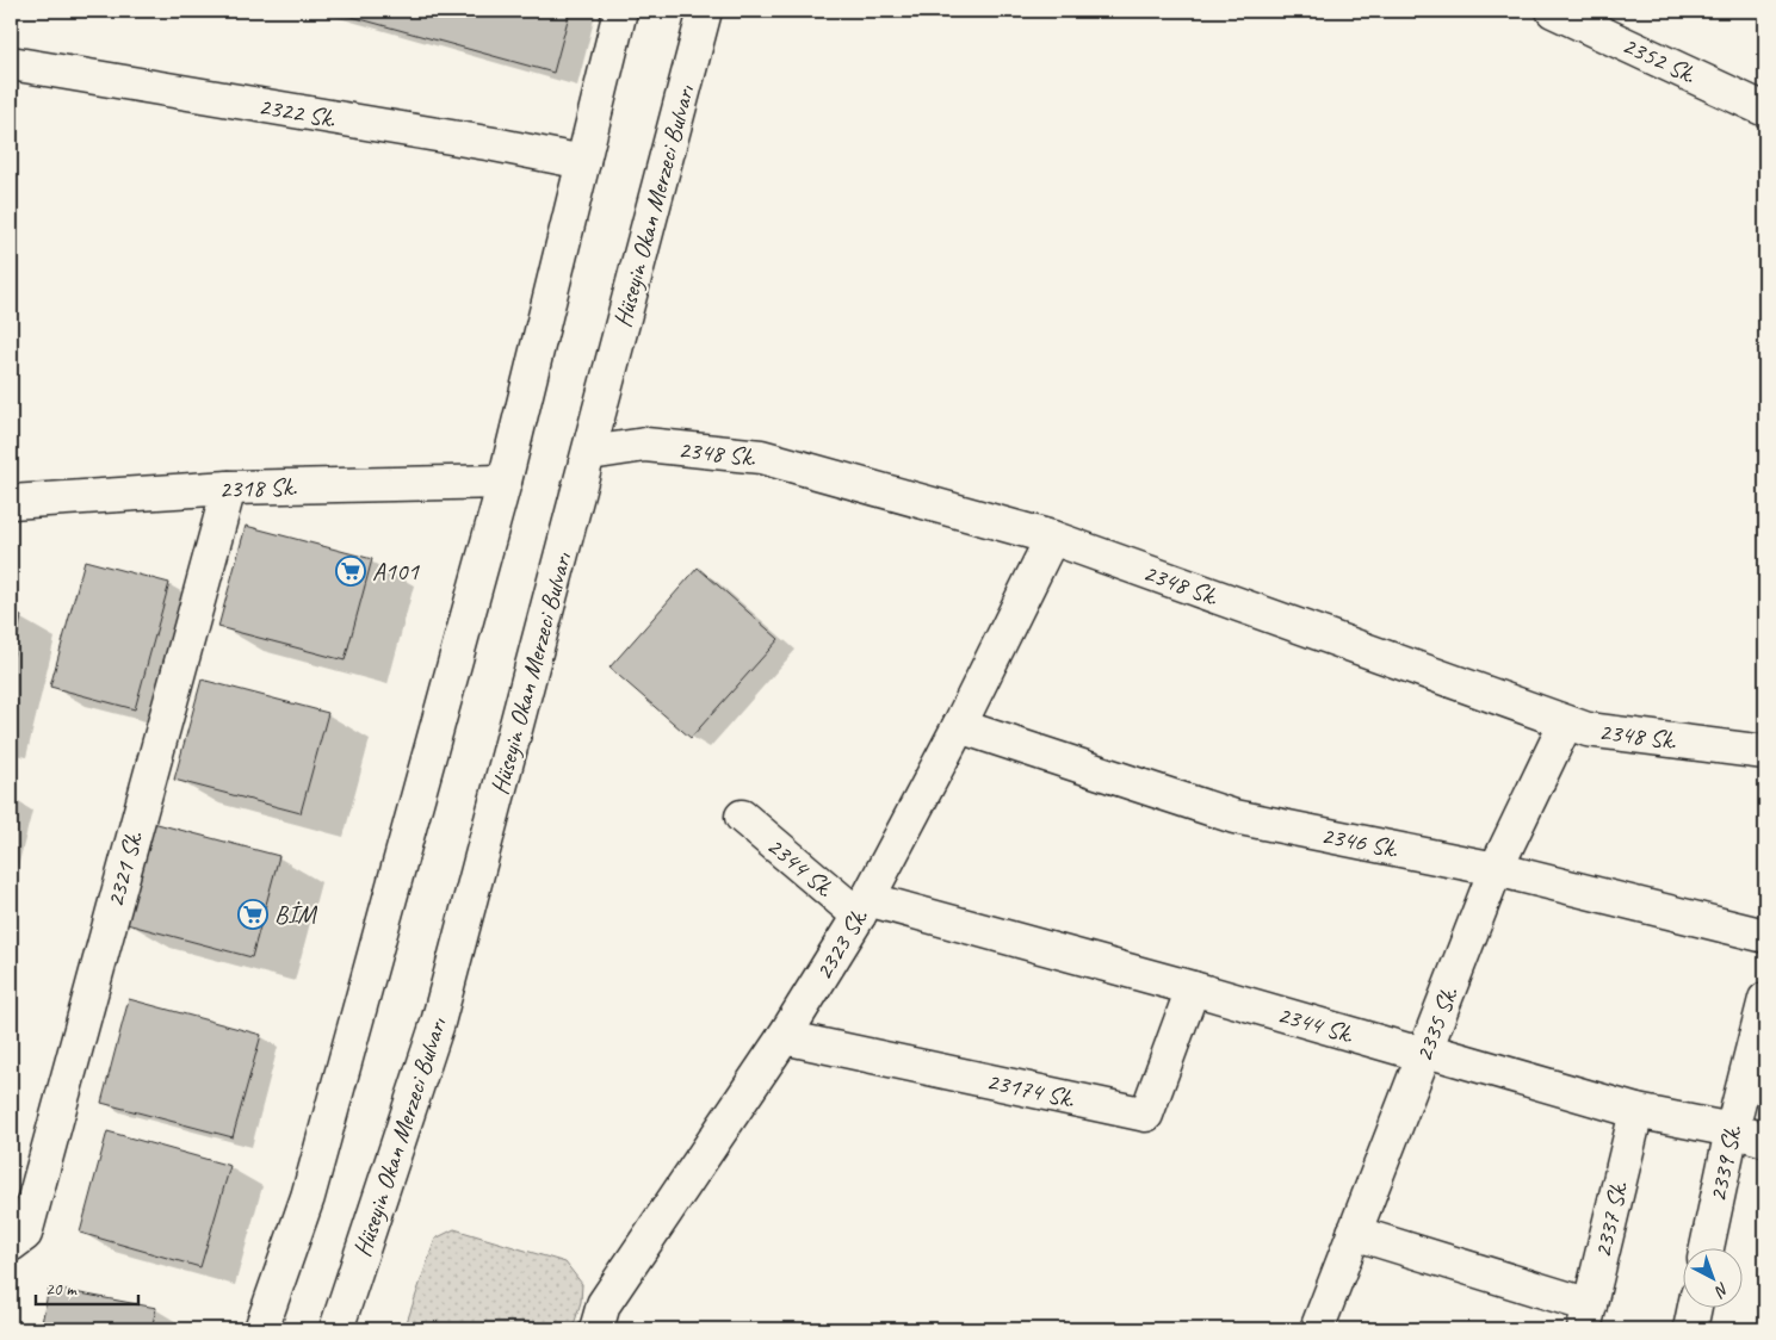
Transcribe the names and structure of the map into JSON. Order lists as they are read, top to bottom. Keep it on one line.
{"streets":{"street":["2352 Sk.","2322 Sk.","Hüseyin Okan Merzeci Bulvarı","2348 Sk.","2318 Sk.","2346 Sk.","2344 Sk.","2321 Sk.","2323 Sk.","2335 Sk.","23174 Sk.","2339 Sk.","2337 Sk."]},"crossings":[["Hüseyin Okan Merzeci Bulvarı","2348 Sk."],["2348 Sk.","2323 Sk."],["2348 Sk.","2335 Sk."],["2318 Sk.","2321 Sk."],["2346 Sk.","2323 Sk."],["2346 Sk.","2335 Sk."],["2344 Sk.","2323 Sk."],["2344 Sk.","2335 Sk."],["2344 Sk.","23174 Sk."],["2344 Sk.","2339 Sk."],["2344 Sk.","2337 Sk."],["2323 Sk.","23174 Sk."]],"places":{"supermarket":["A101","BİM"]},"scale_bar":"20 m","north":"bottom right"}
